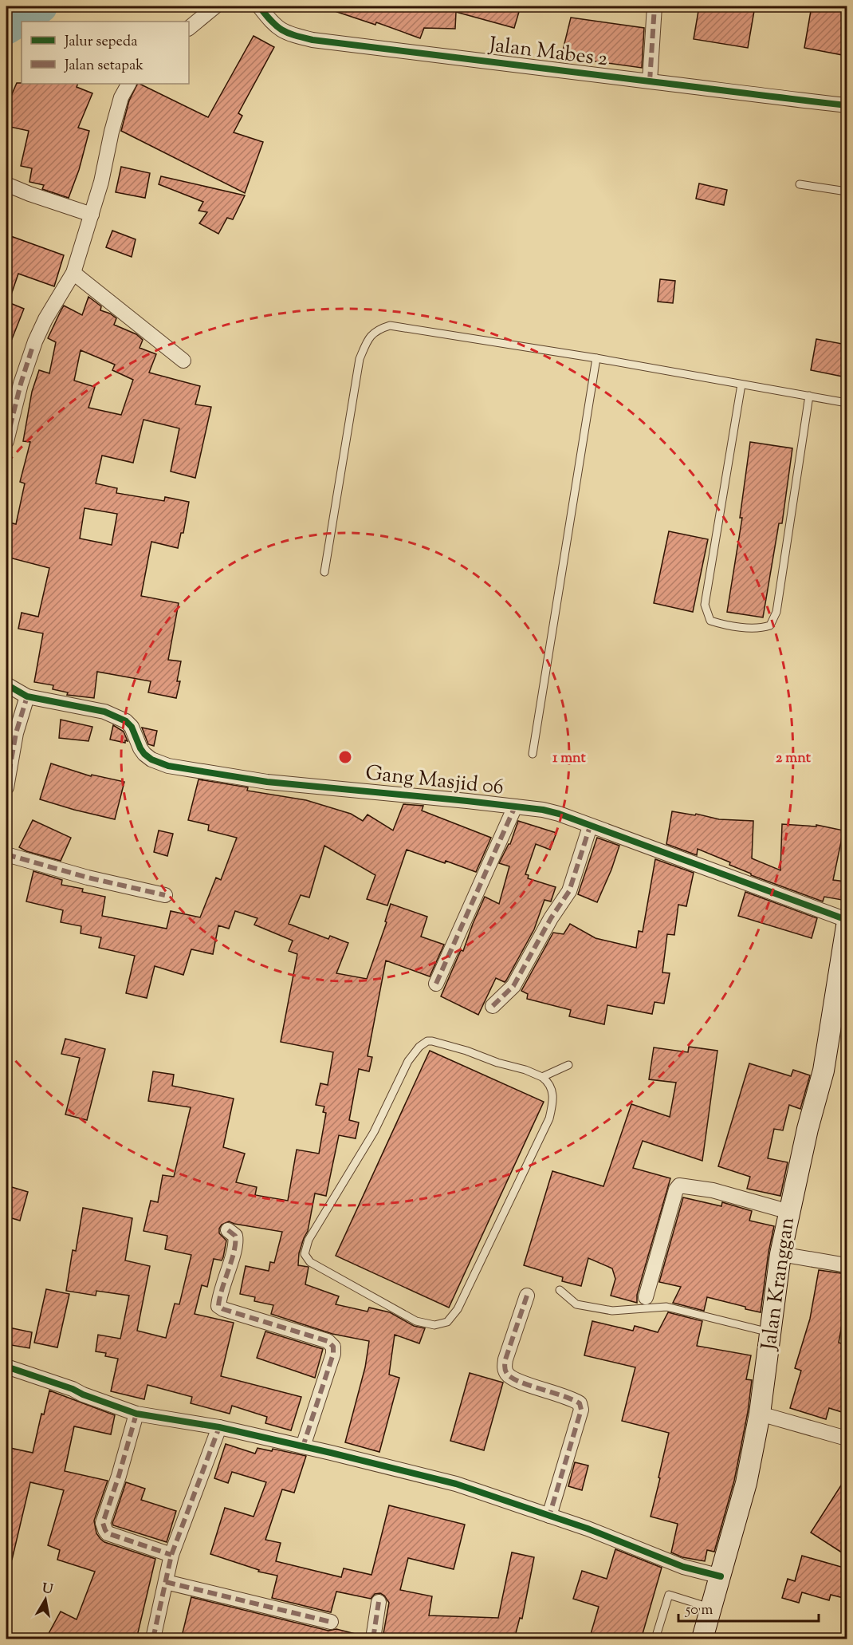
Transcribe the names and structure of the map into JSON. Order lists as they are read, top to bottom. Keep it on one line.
{"streets":{"main road":["Jalan Kranggan"],"street":["Jalan Mabes 2","Gang Masjid 06"]},"legend":["Jalur sepeda","Jalan setapak"],"scale_bar":"50 m","north":"top","rings":["1 mnt","2 mnt"]}
